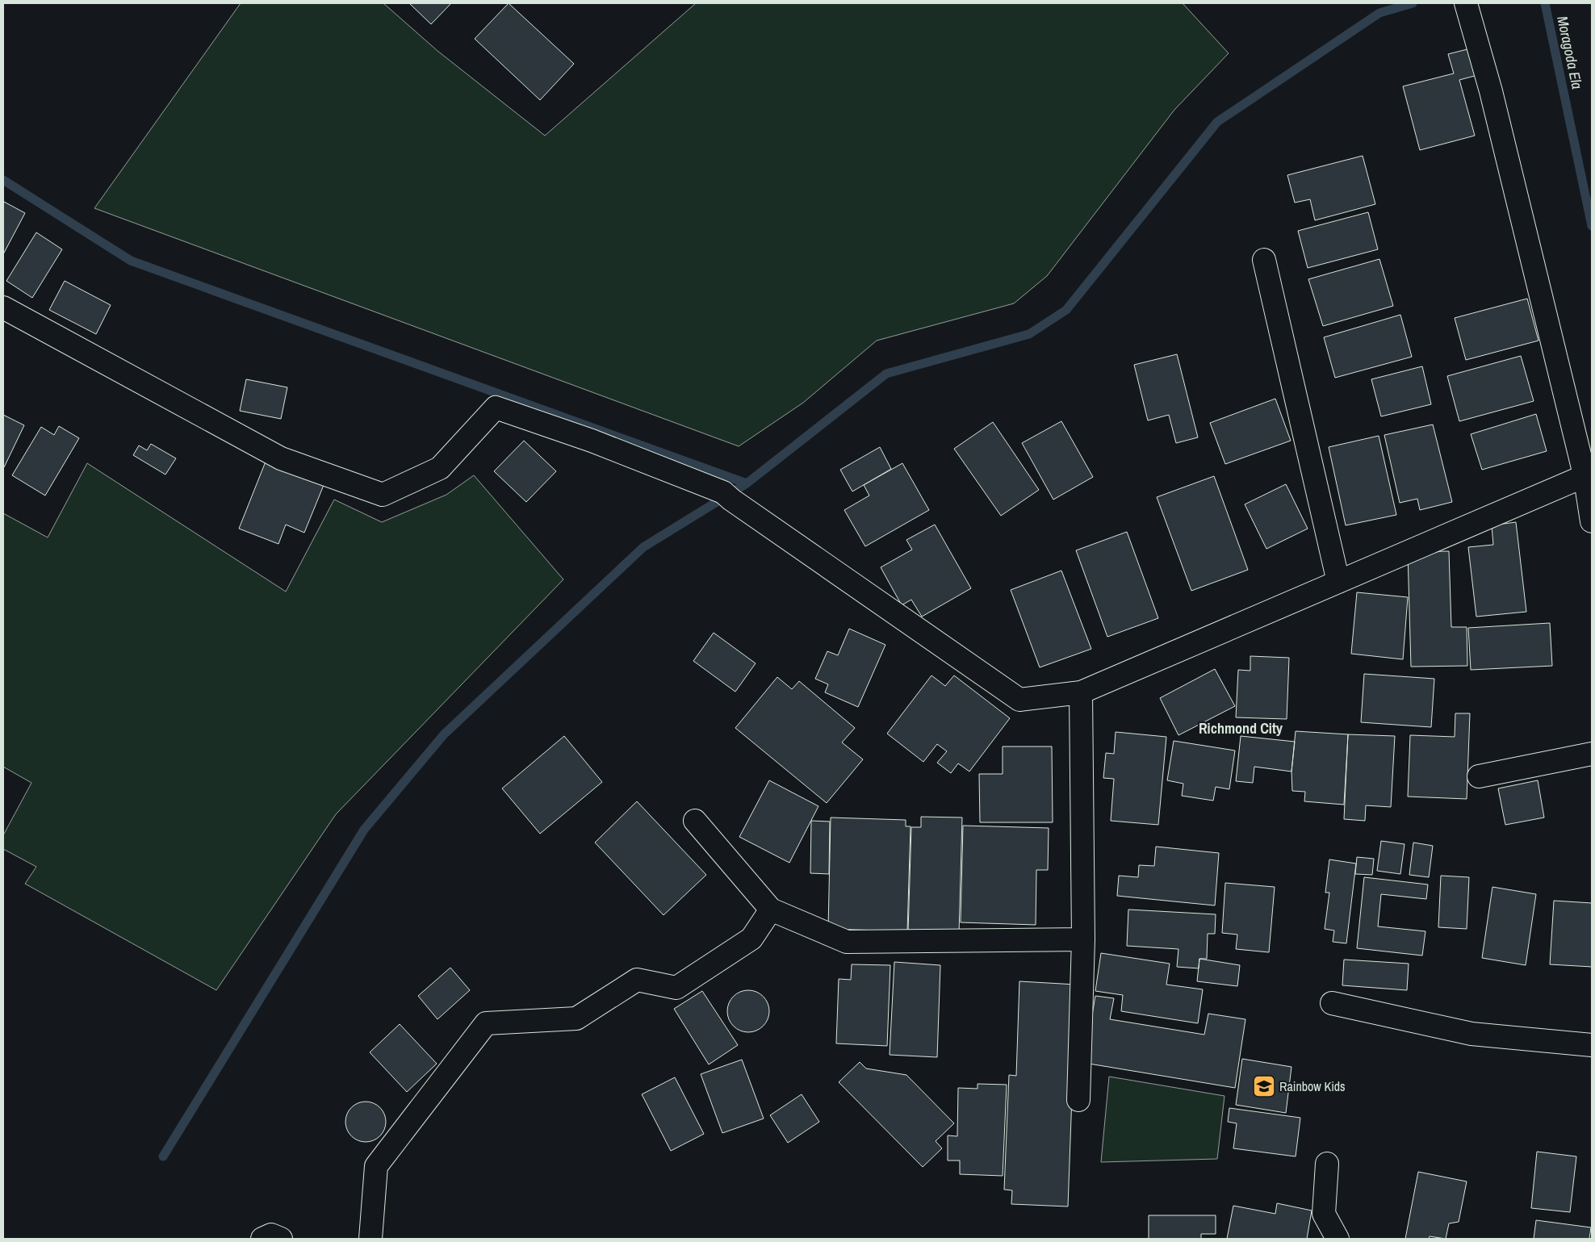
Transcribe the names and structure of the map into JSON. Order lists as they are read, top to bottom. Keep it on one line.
{"districts":["Richmond City"],"water":["Moragoda Ela"],"places":{"school or university":["Rainbow Kids"]}}
